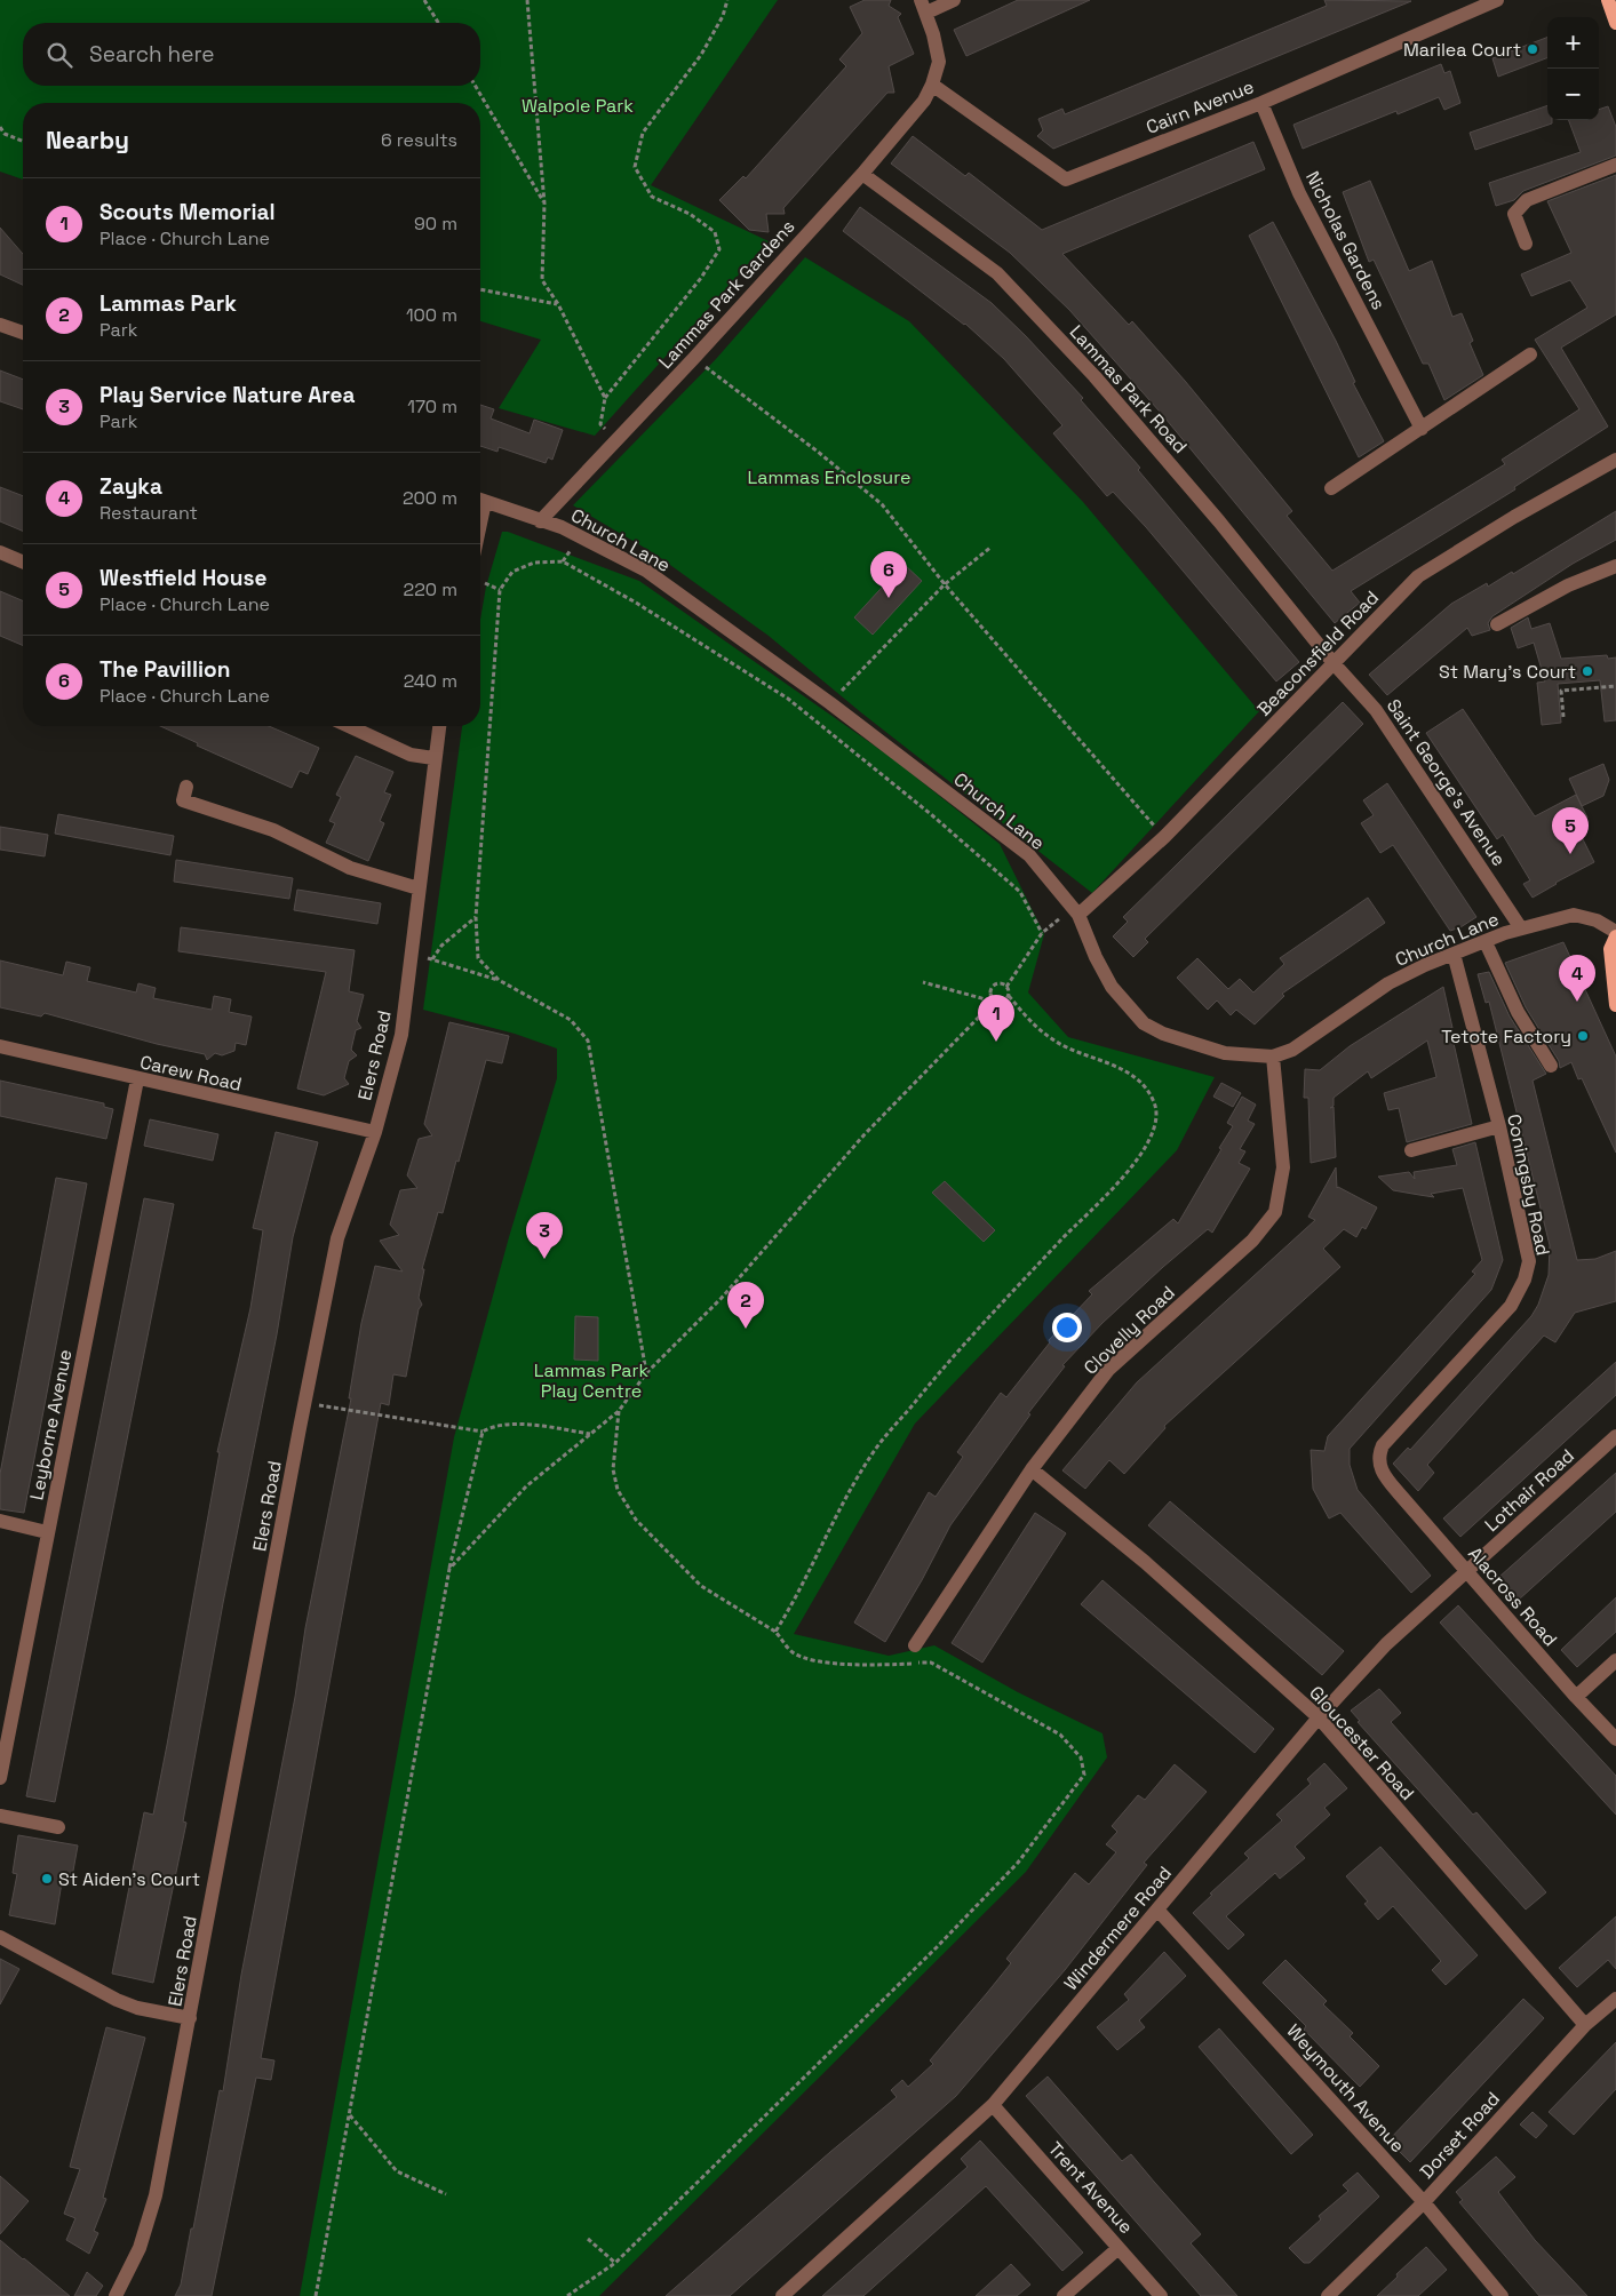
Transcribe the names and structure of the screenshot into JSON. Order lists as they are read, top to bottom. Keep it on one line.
{"streets":{"street":["Cairn Avenue","Nicholas Gardens","Lammas Park Gardens","Lammas Park Road","Church Lane","Beaconsfield Road","Saint George's Avenue","Elers Road","Carew Road","Coningsby Road","Clovelly Road","Leyborne Avenue","Lothair Road","Alacross Road","Gloucester Road","Windermere Road","Weymouth Avenue","Dorset Road","Trent Avenue"]},"crossings":[["Cairn Avenue","Nicholas Gardens"],["Cairn Avenue","Lammas Park Gardens"],["Lammas Park Gardens","Lammas Park Road"],["Lammas Park Gardens","Church Lane"],["Lammas Park Road","Beaconsfield Road"],["Lammas Park Road","Saint George's Avenue"],["Church Lane","Beaconsfield Road"],["Church Lane","Saint George's Avenue"],["Church Lane","Coningsby Road"],["Church Lane","Clovelly Road"],["Beaconsfield Road","Saint George's Avenue"],["Elers Road","Carew Road"],["Carew Road","Leyborne Avenue"],["Coningsby Road","Alacross Road"],["Clovelly Road","Gloucester Road"],["Lothair Road","Alacross Road"],["Lothair Road","Windermere Road"],["Alacross Road","Windermere Road"],["Gloucester Road","Windermere Road"],["Gloucester Road","Dorset Road"],["Windermere Road","Weymouth Avenue"],["Windermere Road","Trent Avenue"],["Weymouth Avenue","Dorset Road"]],"parks":["Walpole Park","Lammas Enclosure","Lammas Park Play Centre"],"places":["Marilea Court","St Mary's Court","Tetote Factory","St Aiden's Court"],"page":{"map_buttons":["+","−"],"search":"Search here","heading":["Nearby","6 results"],"list":[{"mark":"1","name":"Scouts Memorial","note":"Place · Church Lane","value":"90 m"},{"mark":"2","name":"Lammas Park","note":"Park","value":"100 m"},{"mark":"3","name":"Play Service Nature Area","note":"Park","value":"170 m"},{"mark":"4","name":"Zayka","note":"Restaurant","value":"200 m"},{"mark":"5","name":"Westfield House","note":"Place · Church Lane","value":"220 m"},{"mark":"6","name":"The Pavillion","note":"Place · Church Lane","value":"240 m"}],"pins":["6","5","4","1","3","2"]}}
